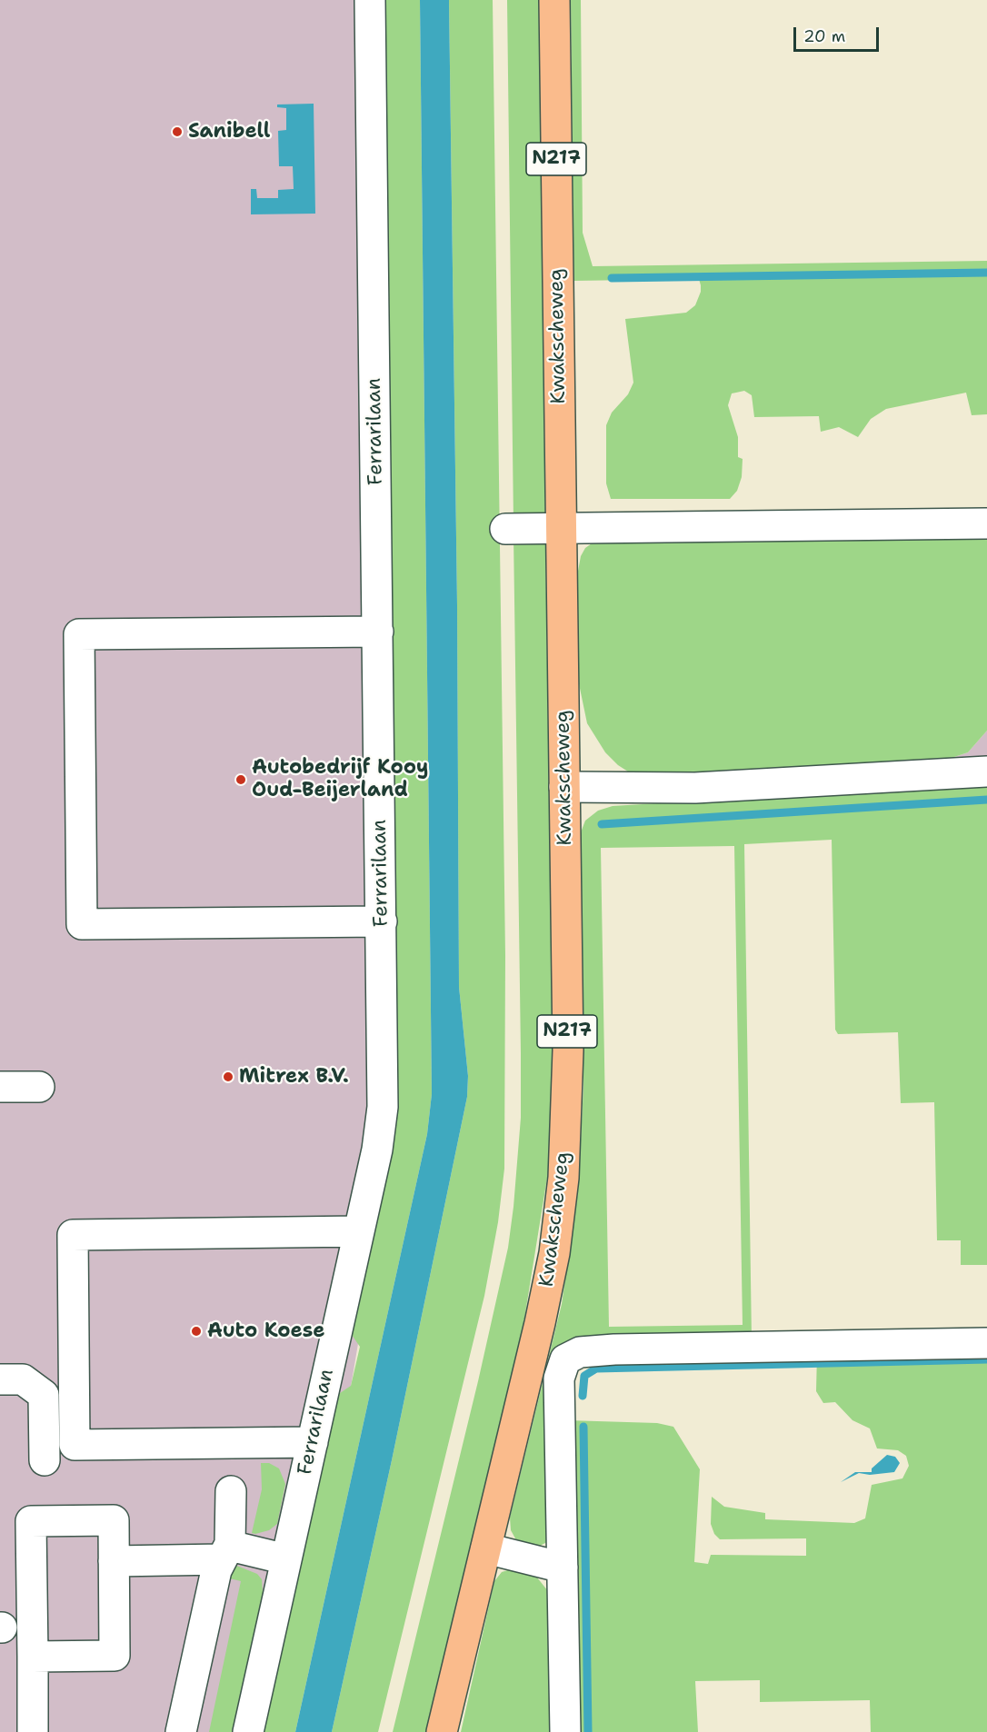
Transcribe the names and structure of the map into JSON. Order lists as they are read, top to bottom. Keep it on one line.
{"streets":{"main road":["N217","Kwakscheweg"],"street":["Ferrarilaan"]},"places":["Sanibell","Autobedrijf Kooy Oud-Beijerland","Mitrex B.V.","Auto Koese"],"scale_bar":"20 m"}
